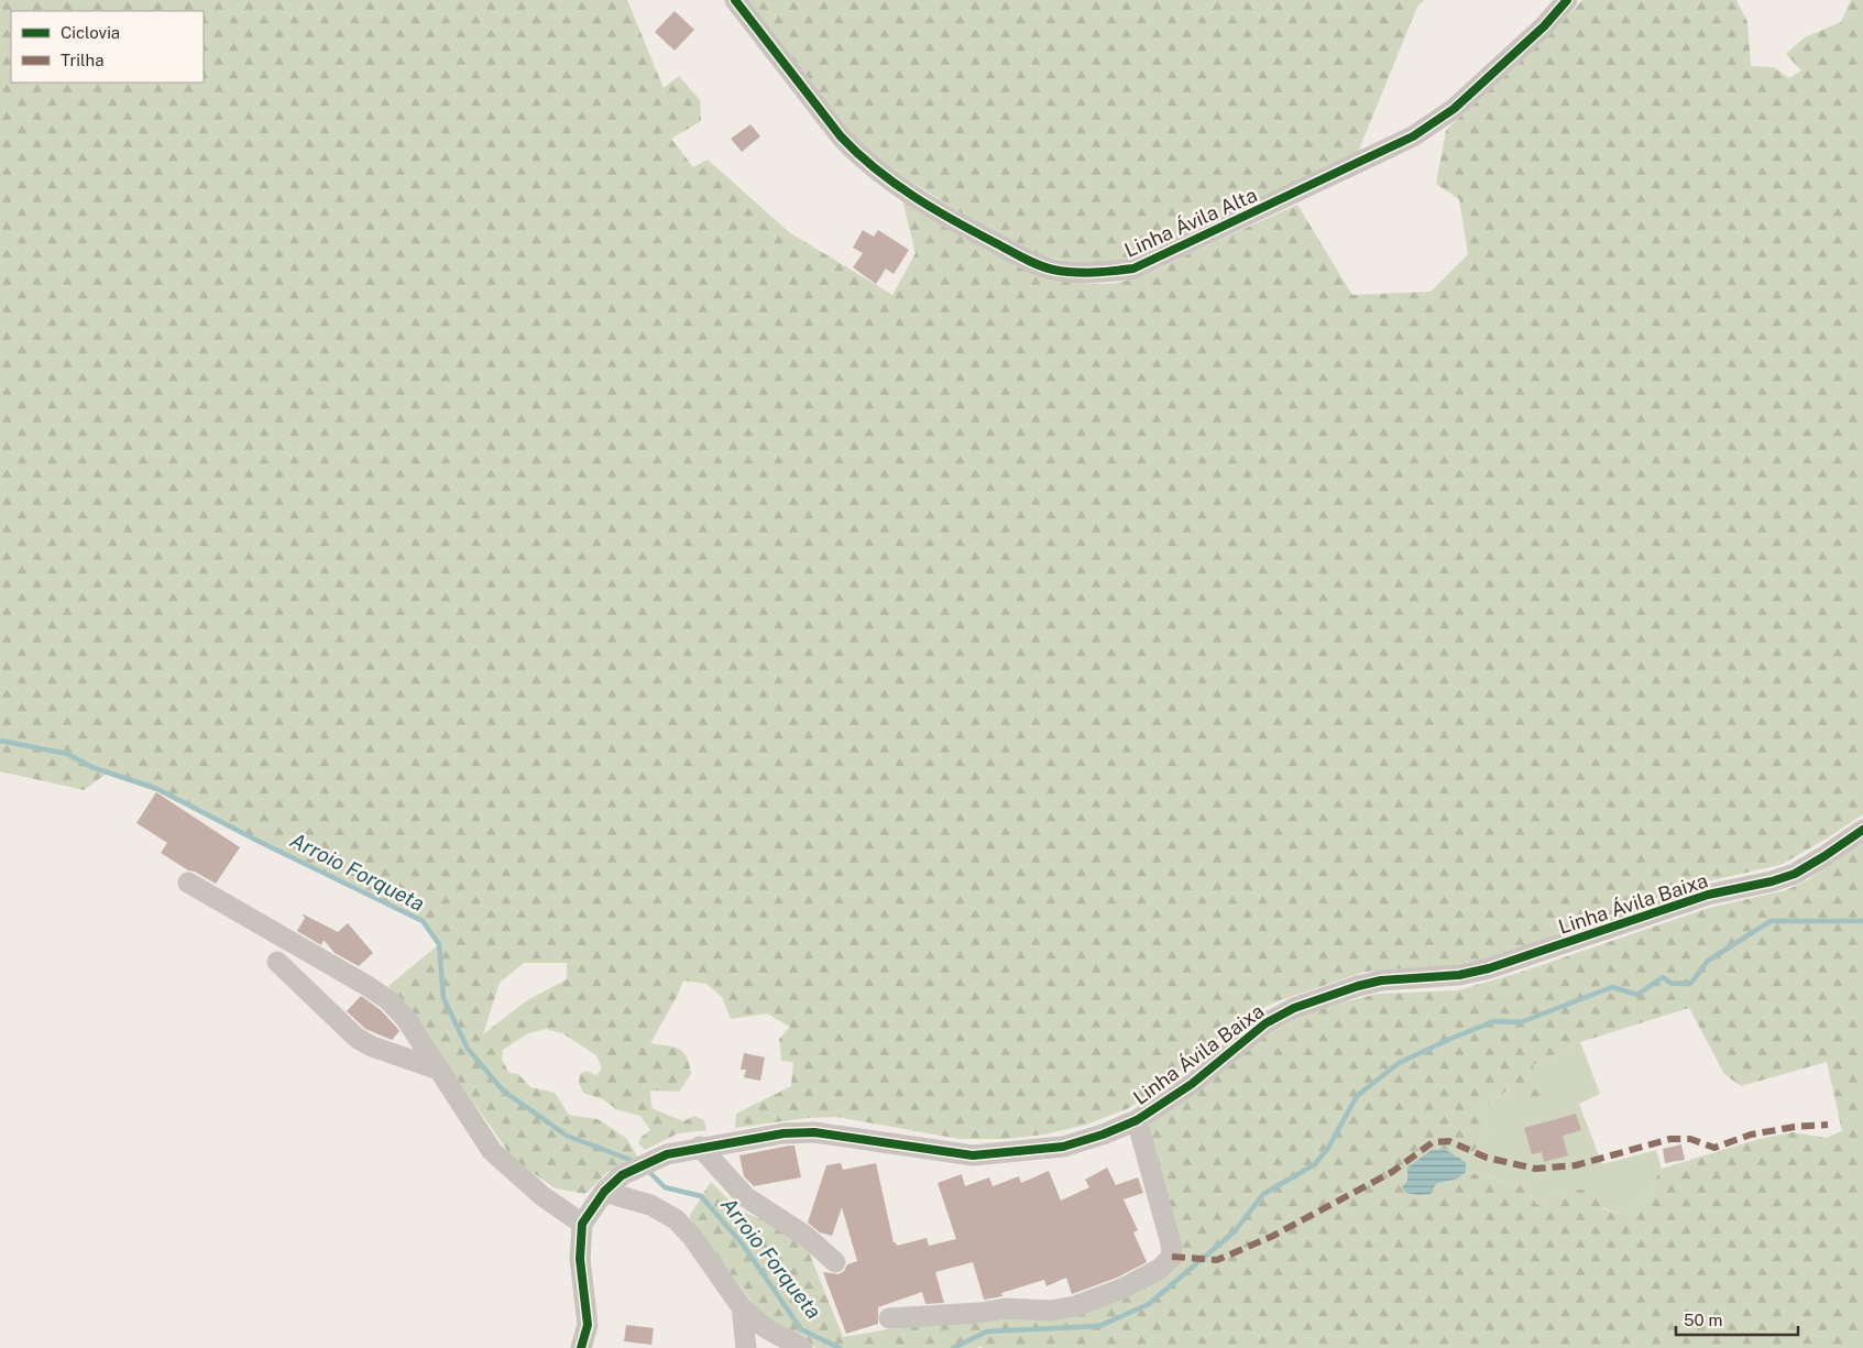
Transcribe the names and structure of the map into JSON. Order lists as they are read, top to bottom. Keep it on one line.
{"streets":{"street":["Linha Ávila Alta","Linha Ávila Baixa"]},"water":["Arroio Forqueta"],"legend":["Ciclovia","Trilha"],"scale_bar":"50 m"}
